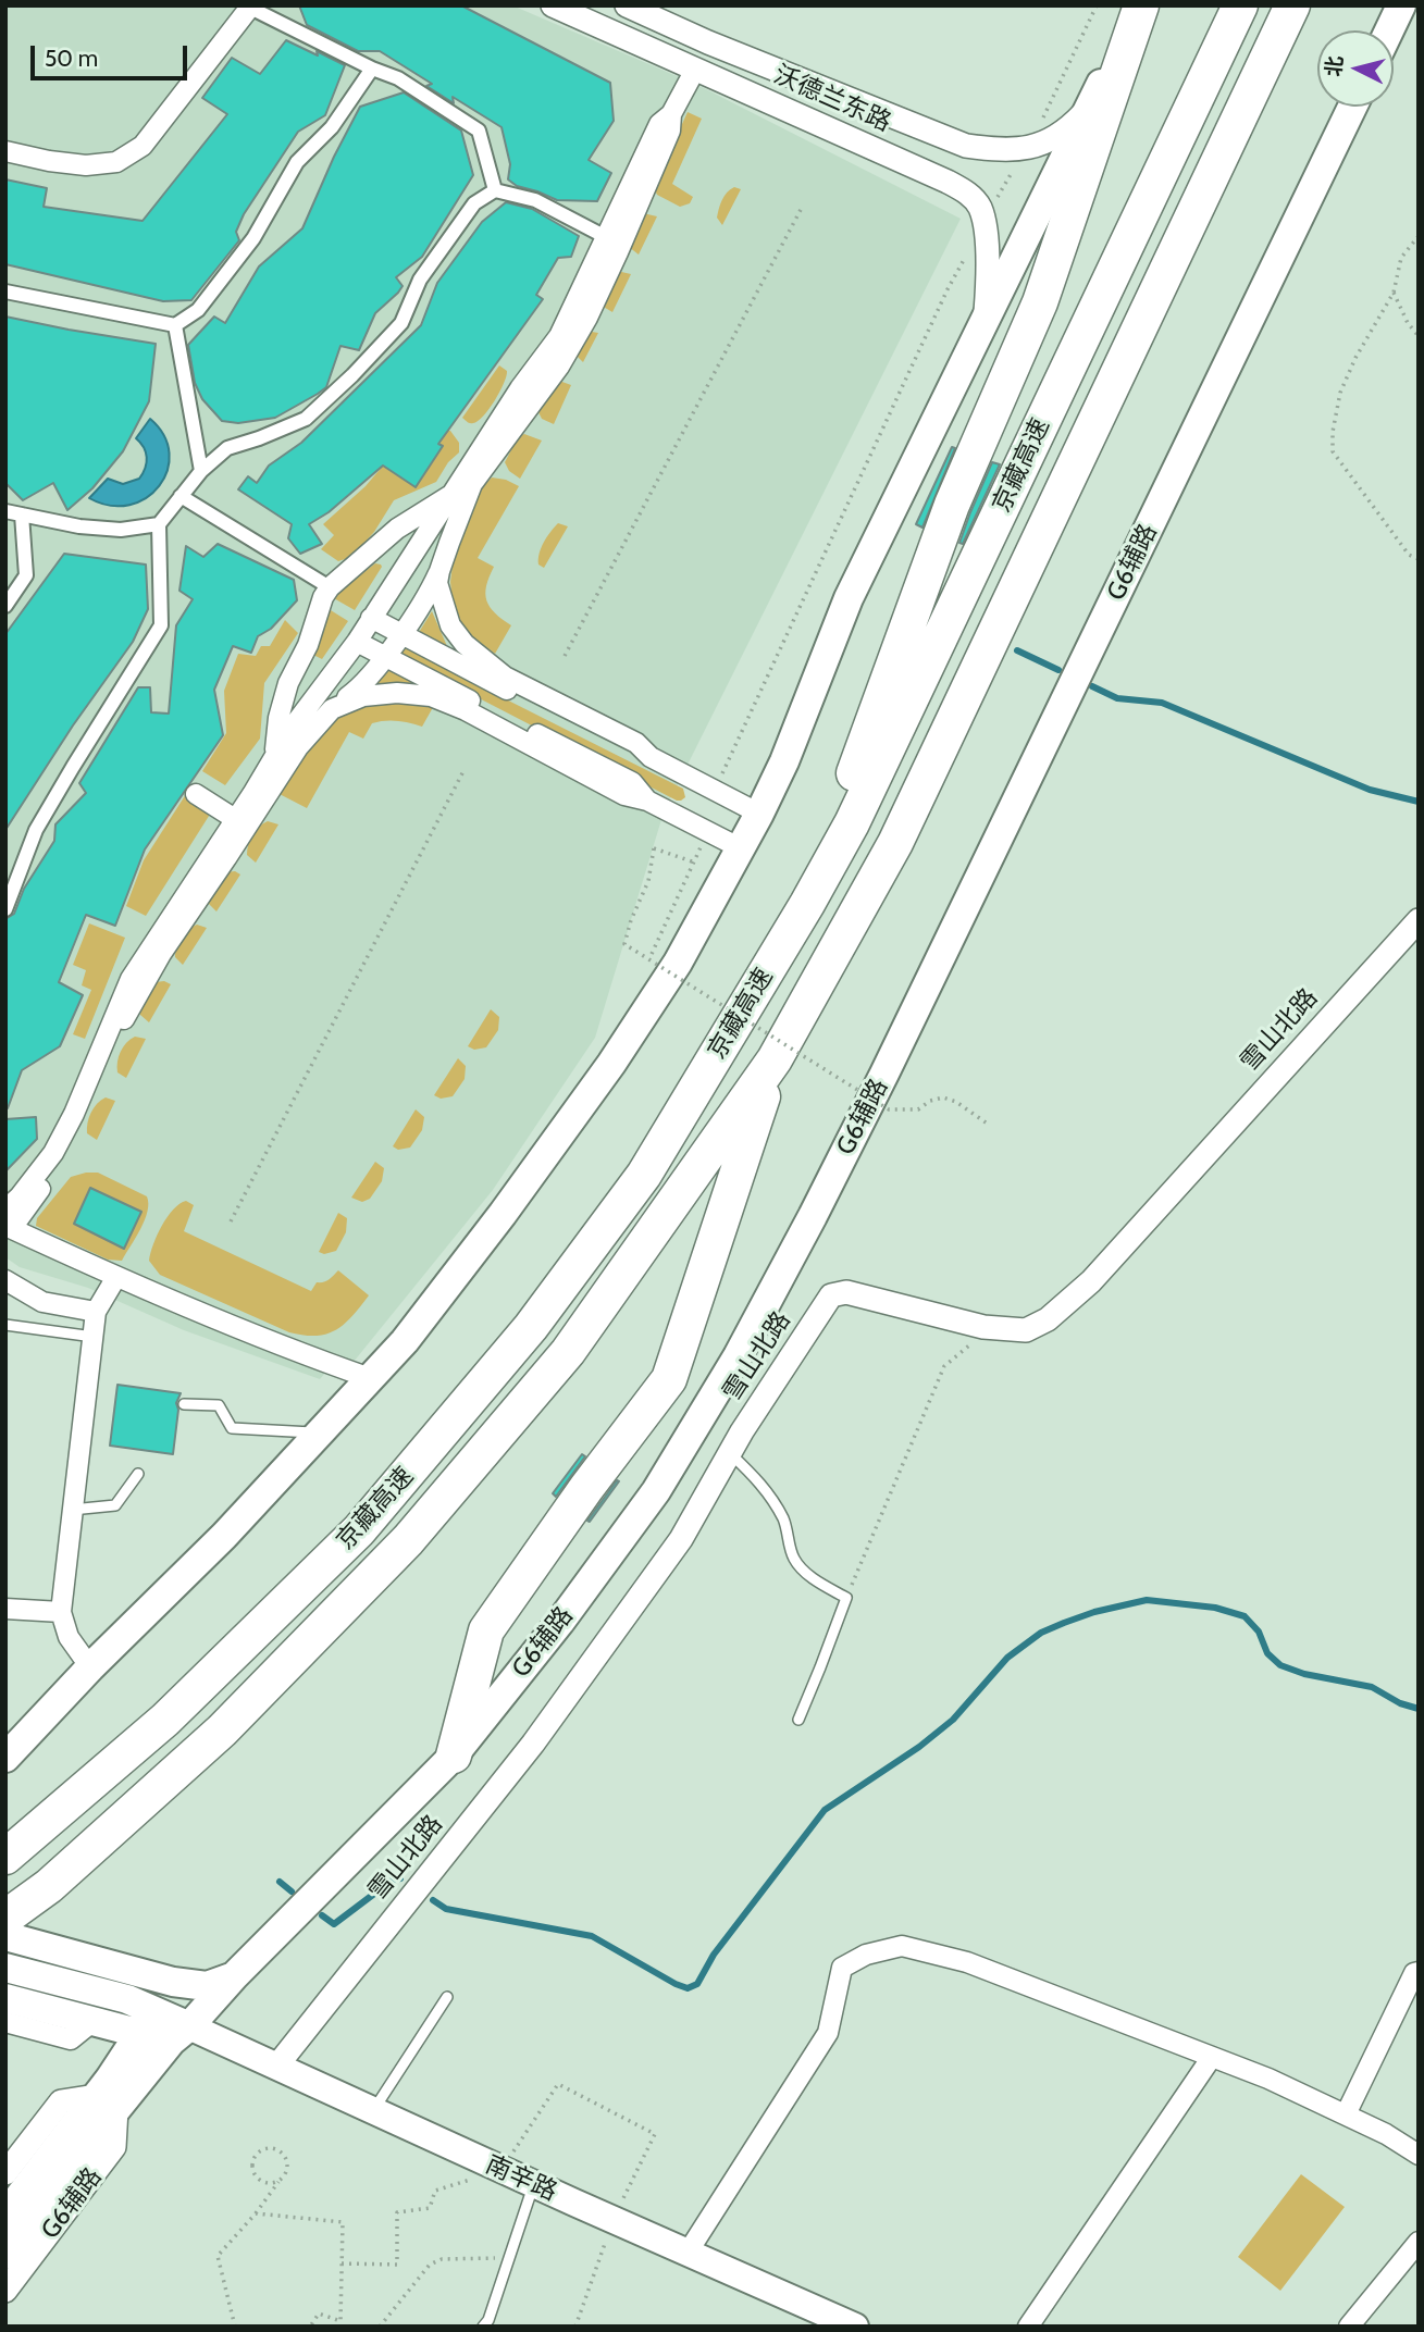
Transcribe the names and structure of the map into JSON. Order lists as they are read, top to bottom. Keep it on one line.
{"streets":{"highway":["京藏高速"],"main road":["G6辅路","南辛路"],"street":["沃德兰东路","雪山北路"]},"crossings":[["G6辅路","南辛路"],["雪山北路","南辛路"]],"scale_bar":"50 m","north":"left"}
